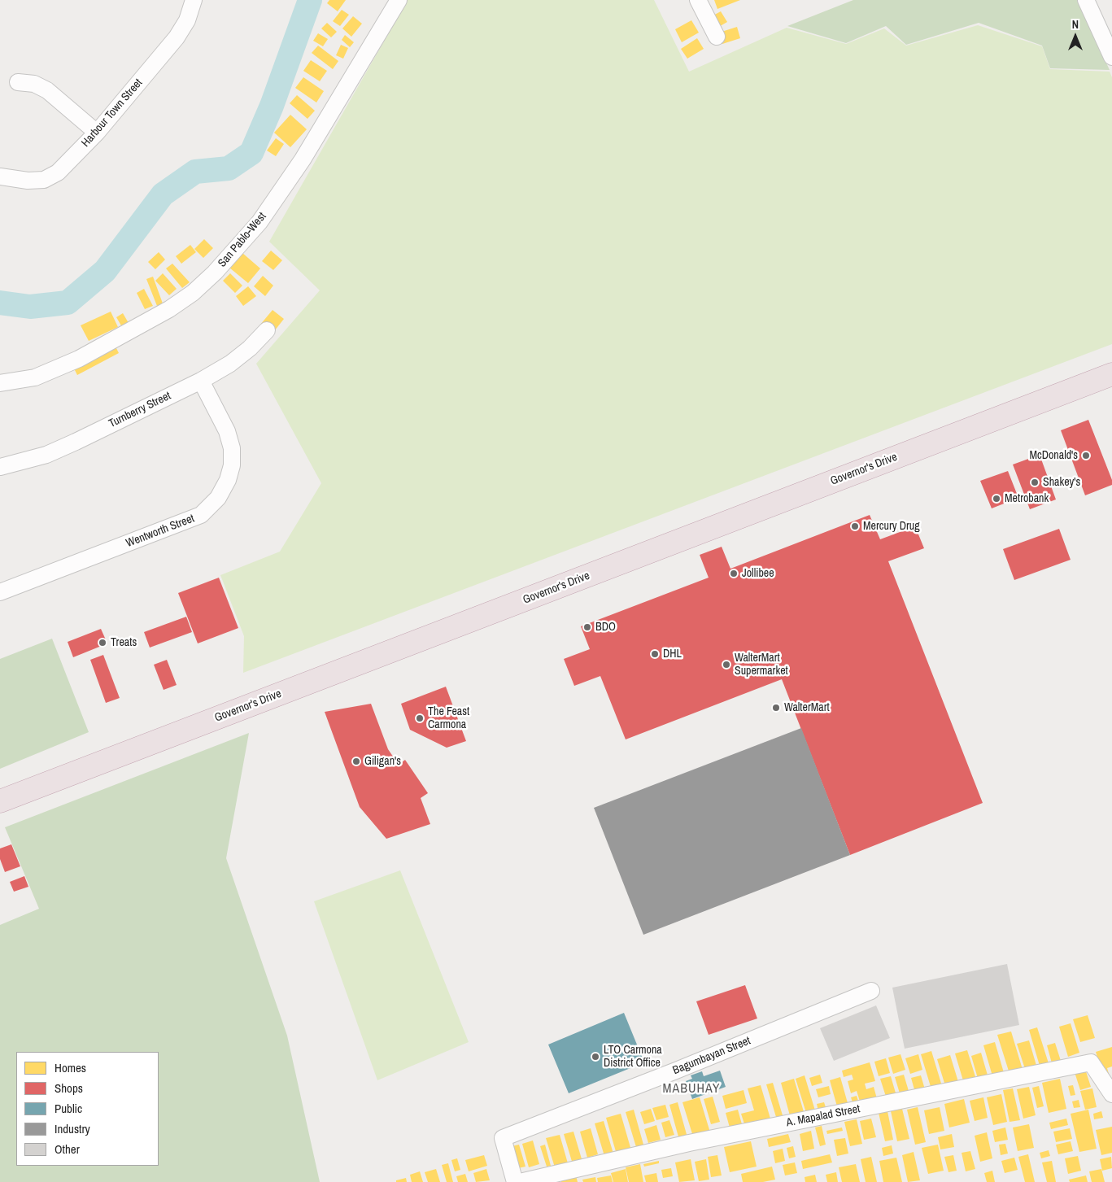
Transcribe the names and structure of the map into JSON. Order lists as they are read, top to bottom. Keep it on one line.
{"streets":{"highway":["Governor's Drive"],"street":["Harbour Town Street","San Pablo-West","Turnberry Street","Wentworth Street","Bagumbayan Street","A. Mapalad Street"]},"crossings":[["Turnberry Street","Wentworth Street"]],"districts":["MABUHAY"],"places":["McDonald's","Shakey's","Metrobank","Mercury Drug","Jollibee","BDO","Treats","DHL","WalterMart Supermarket","WalterMart","The Feast Carmona","Giligan's","LTO Carmona District Office"],"legend":["Homes","Shops","Public","Industry","Other"],"north":"top"}
